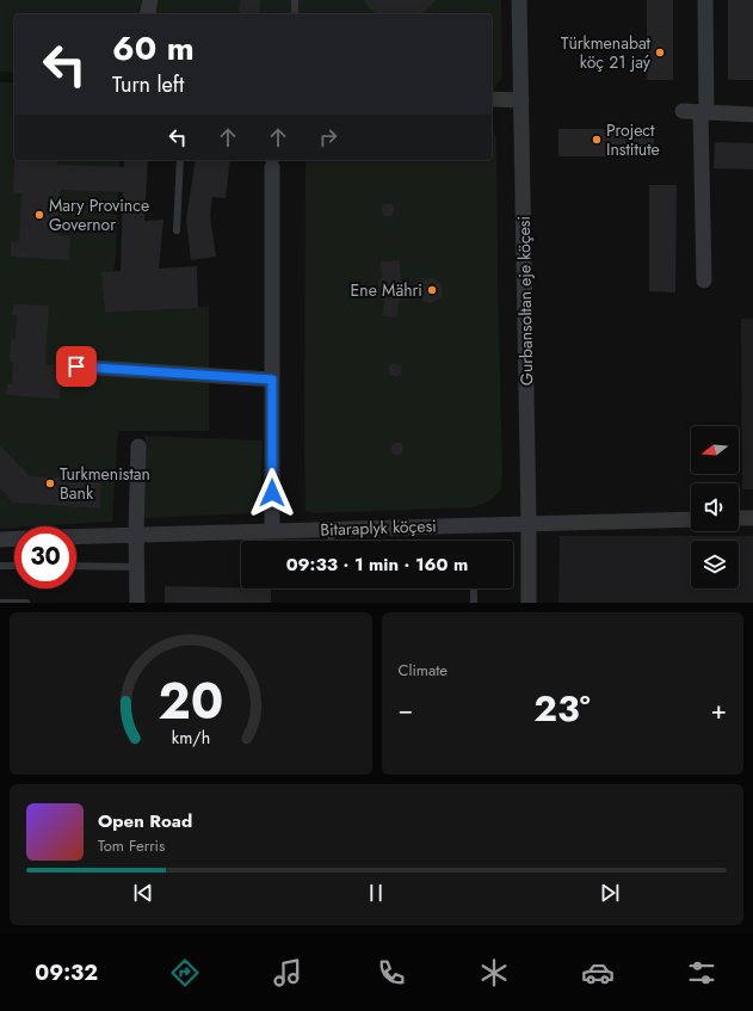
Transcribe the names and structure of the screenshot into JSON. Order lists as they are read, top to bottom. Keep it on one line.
{"streets":{"street":["Gurbansoltan eje köçesi","Bitaraplyk köçesi"]},"crossings":[["Gurbansoltan eje köçesi","Bitaraplyk köçesi"]],"places":["Türkmenabat köç 21 jaý","Project Institute","Mary Province Governor","Ene Mähri","Turkmenistan Bank"],"north":"left","page":{"turn":["60 m","Turn left"],"limit":"30","trip":"09:33 · 1 min · 160 m","tile":"Climate","heat":["−","23°","+"],"song":["Open Road","Tom Ferris"],"tabs":"09:32","gauge":["20","km/h"]}}
